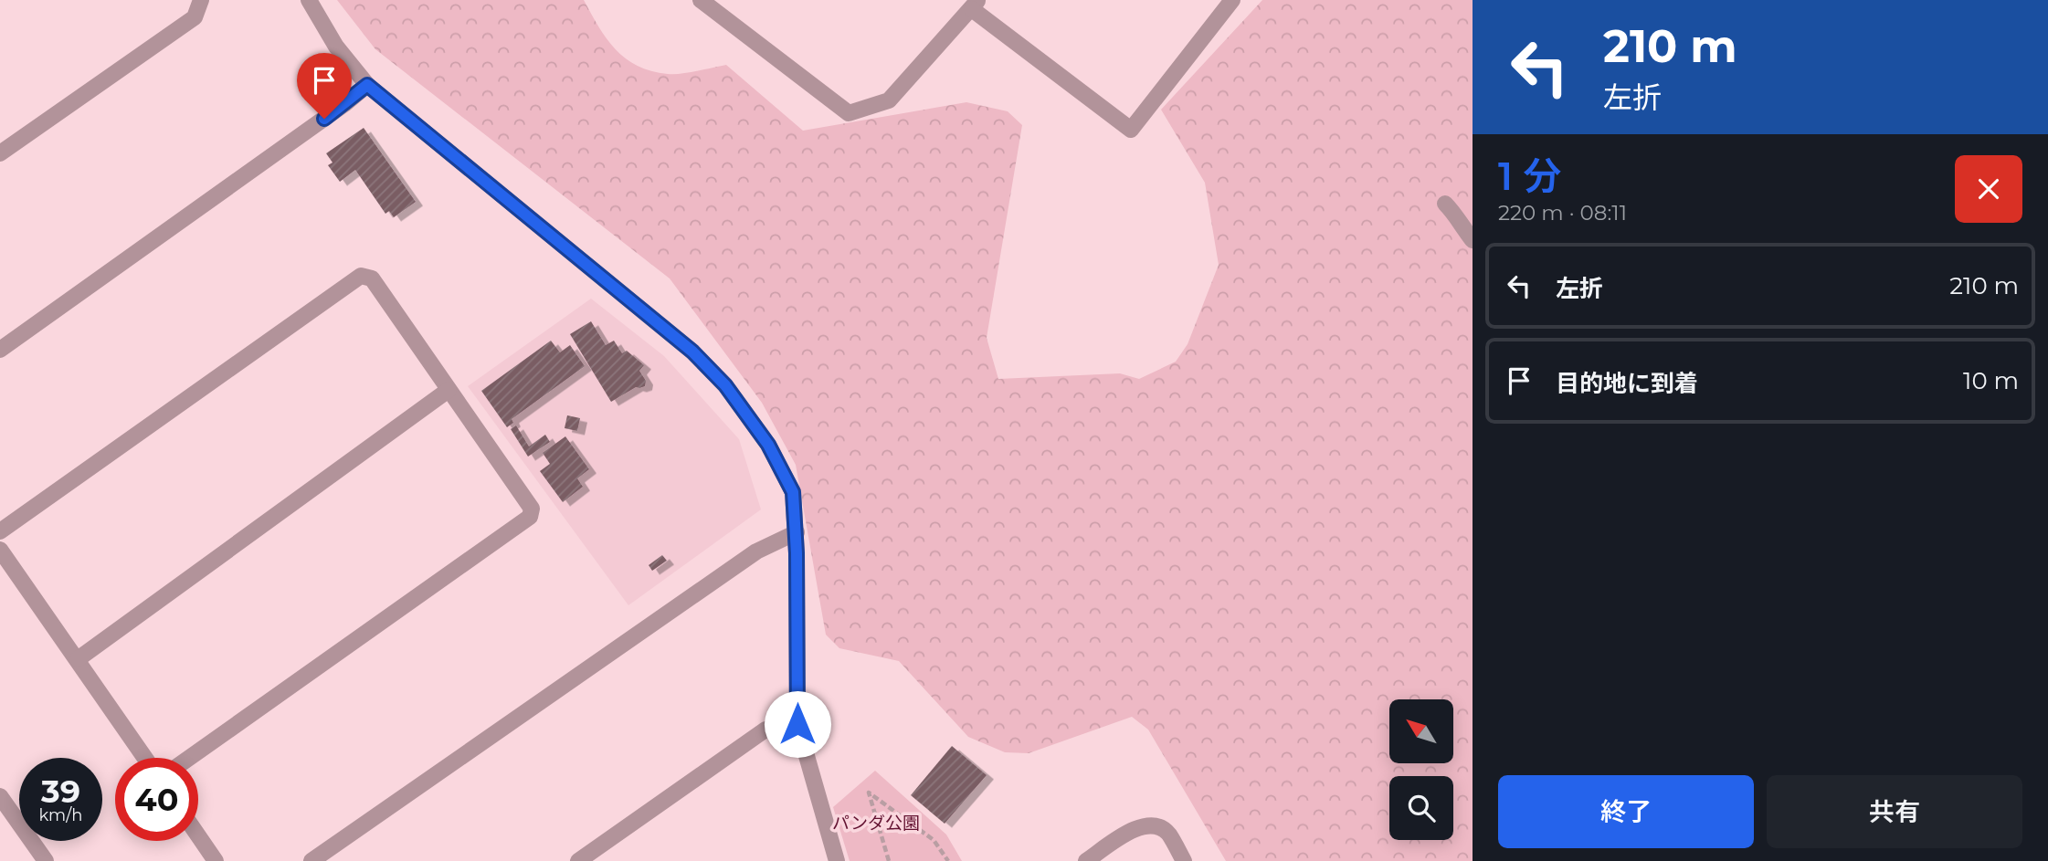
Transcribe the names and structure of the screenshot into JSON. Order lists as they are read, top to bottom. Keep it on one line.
{"parks":["パンダ公園"],"north":"top left","page":{"turn":["210 m","左折"],"heading":["1 分","220 m · 08:11"],"list":[{"name":"左折","value":"210 m"},{"name":"目的地に到着","value":"10 m"}],"speed":"39 km/h","limit":"40","buttons":["終了","共有"]}}
